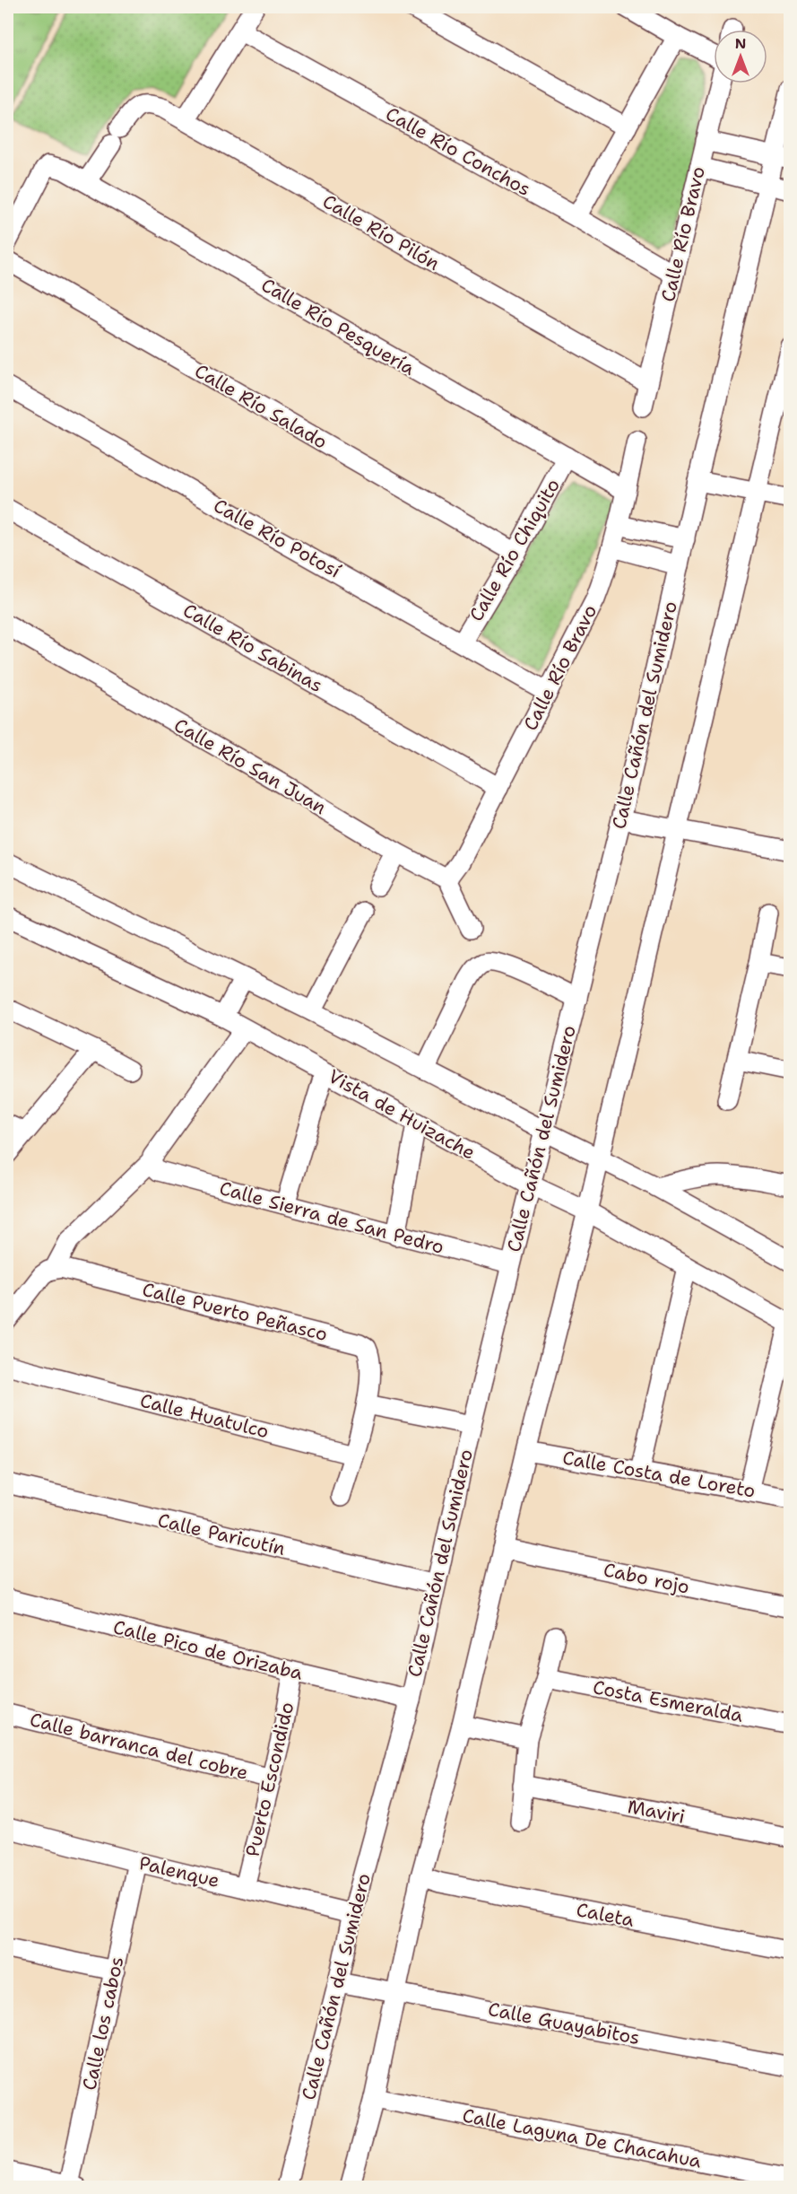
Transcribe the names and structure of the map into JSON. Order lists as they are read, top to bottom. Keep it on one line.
{"streets":{"street":["Calle Río Conchos","Calle Río Pilón","Calle Río Bravo","Calle Río Pesquería","Calle Río Salado","Calle Río Potosí","Calle Río Chiquito","Calle Río Sabinas","Calle Cañón del Sumidero","Calle Río San Juan","Vista de Huizache","Calle Sierra de San Pedro","Calle Puerto Peñasco","Calle Huatulco","Calle Costa de Loreto","Calle Paricutín","Cabo rojo","Calle Pico de Orizaba","Costa Esmeralda","Calle barranca del cobre","Puerto Escondido","Maviri","Palenque","Caleta","Calle los cabos","Calle Guayabitos","Calle Laguna De Chacahua"]},"crossings":[["Calle Río Conchos","Calle Río Bravo"],["Calle Río Pilón","Calle Río Bravo"],["Calle Río Pilón","Calle Río Pesquería"],["Calle Río Bravo","Calle Río Pesquería"],["Calle Río Bravo","Calle Río Potosí"],["Calle Río Bravo","Calle Río Sabinas"],["Calle Río Bravo","Calle Río San Juan"],["Calle Río Pesquería","Calle Río Chiquito"],["Calle Río Salado","Calle Río Chiquito"],["Calle Río Potosí","Calle Río Chiquito"],["Calle Cañón del Sumidero","Vista de Huizache"],["Calle Cañón del Sumidero","Calle Sierra de San Pedro"],["Calle Cañón del Sumidero","Calle Paricutín"],["Calle Cañón del Sumidero","Calle Pico de Orizaba"],["Calle Cañón del Sumidero","Palenque"],["Calle Cañón del Sumidero","Calle Guayabitos"],["Calle Pico de Orizaba","Puerto Escondido"],["Calle barranca del cobre","Puerto Escondido"],["Puerto Escondido","Palenque"],["Palenque","Calle los cabos"]],"north":"top"}
